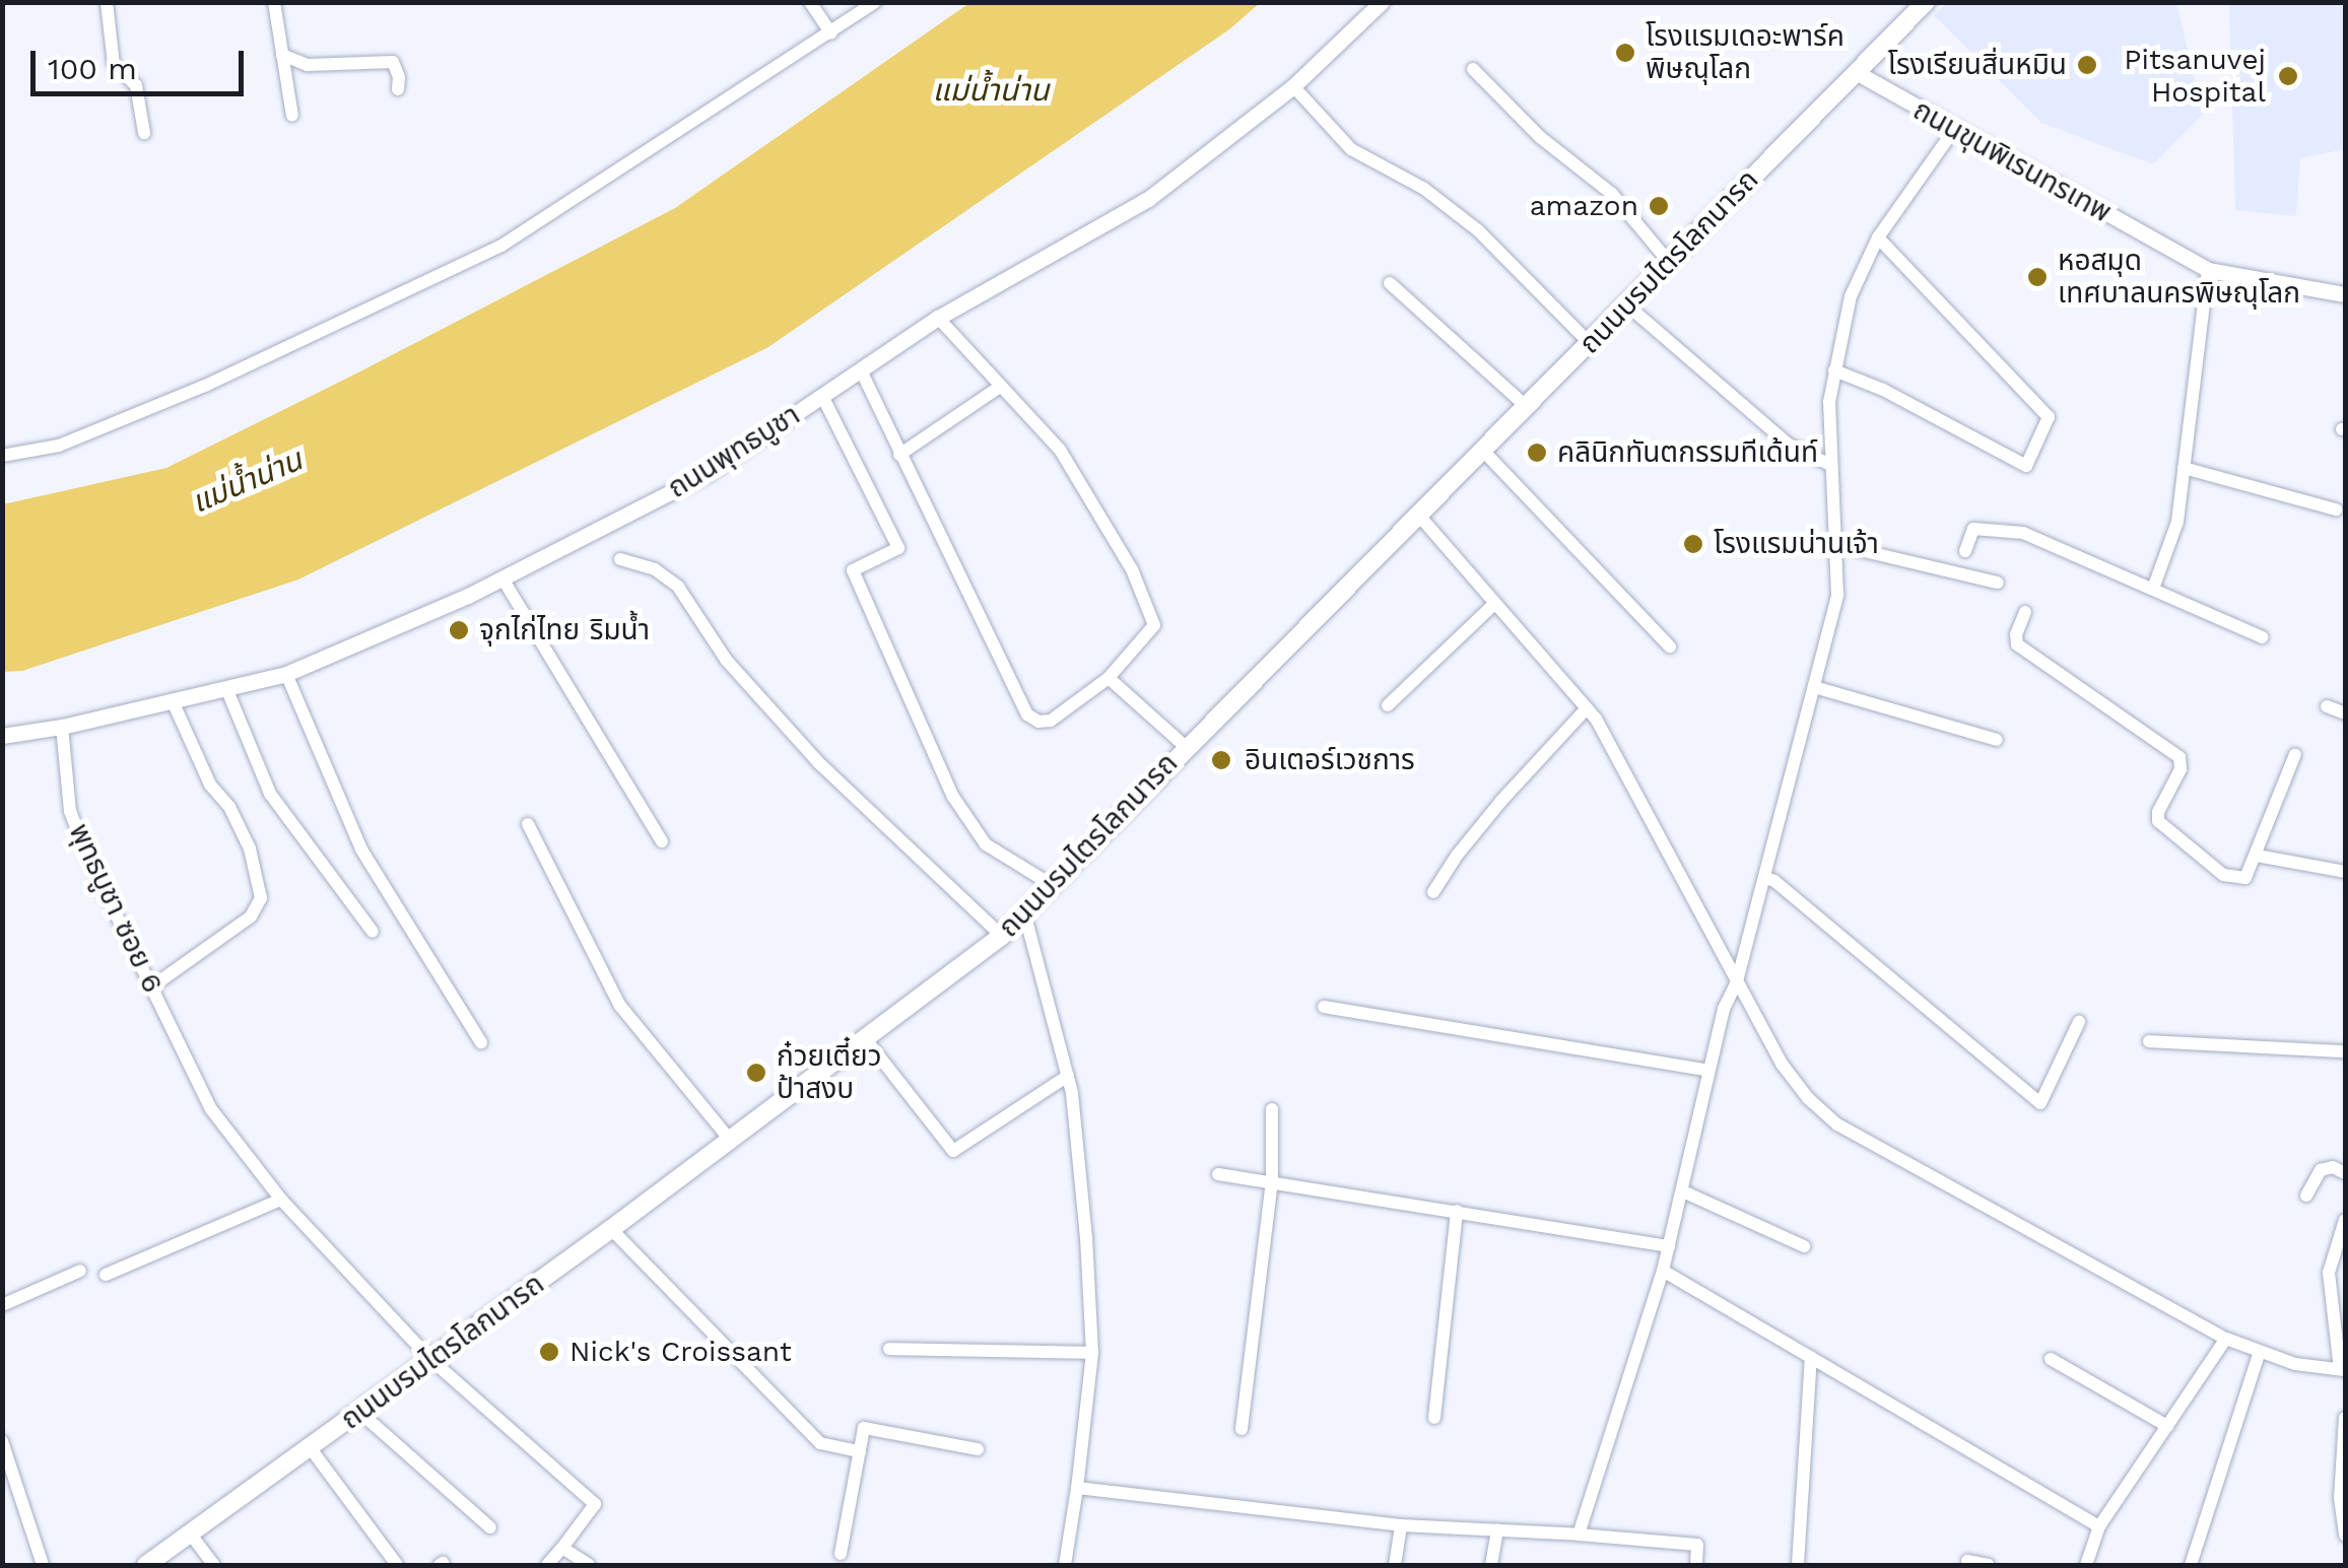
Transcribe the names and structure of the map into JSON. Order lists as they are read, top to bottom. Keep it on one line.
{"streets":{"main road":["ถนนบรมไตรโลกนารถ"],"street":["ถนนขุนพิเรนทรเทพ","ถนนพุทธบูชา","พุทธบูชา ซอย 6"]},"crossings":[["ถนนขุนพิเรนทรเทพ","ถนนบรมไตรโลกนารถ"],["ถนนบรมไตรโลกนารถ","พุทธบูชา ซอย 6"],["ถนนพุทธบูชา","พุทธบูชา ซอย 6"]],"water":["แม่น้ำน่าน"],"places":["โรงแรมเดอะพาร์ค พิษณุโลก","โรงเรียนสิ่นหมิน","Pitsanuvej Hospital","amazon","หอสมุด เทศบาลนครพิษณุโลก","คลินิกทันตกรรมทีเด้นท์","โรงแรมน่านเจ้า","จุกไก่ไทย ริมน้ำ","อินเตอร์เวชการ","ก๋วยเตี๋ยว ป้าสงบ","Nick's Croissant"],"scale_bar":"100 m"}
